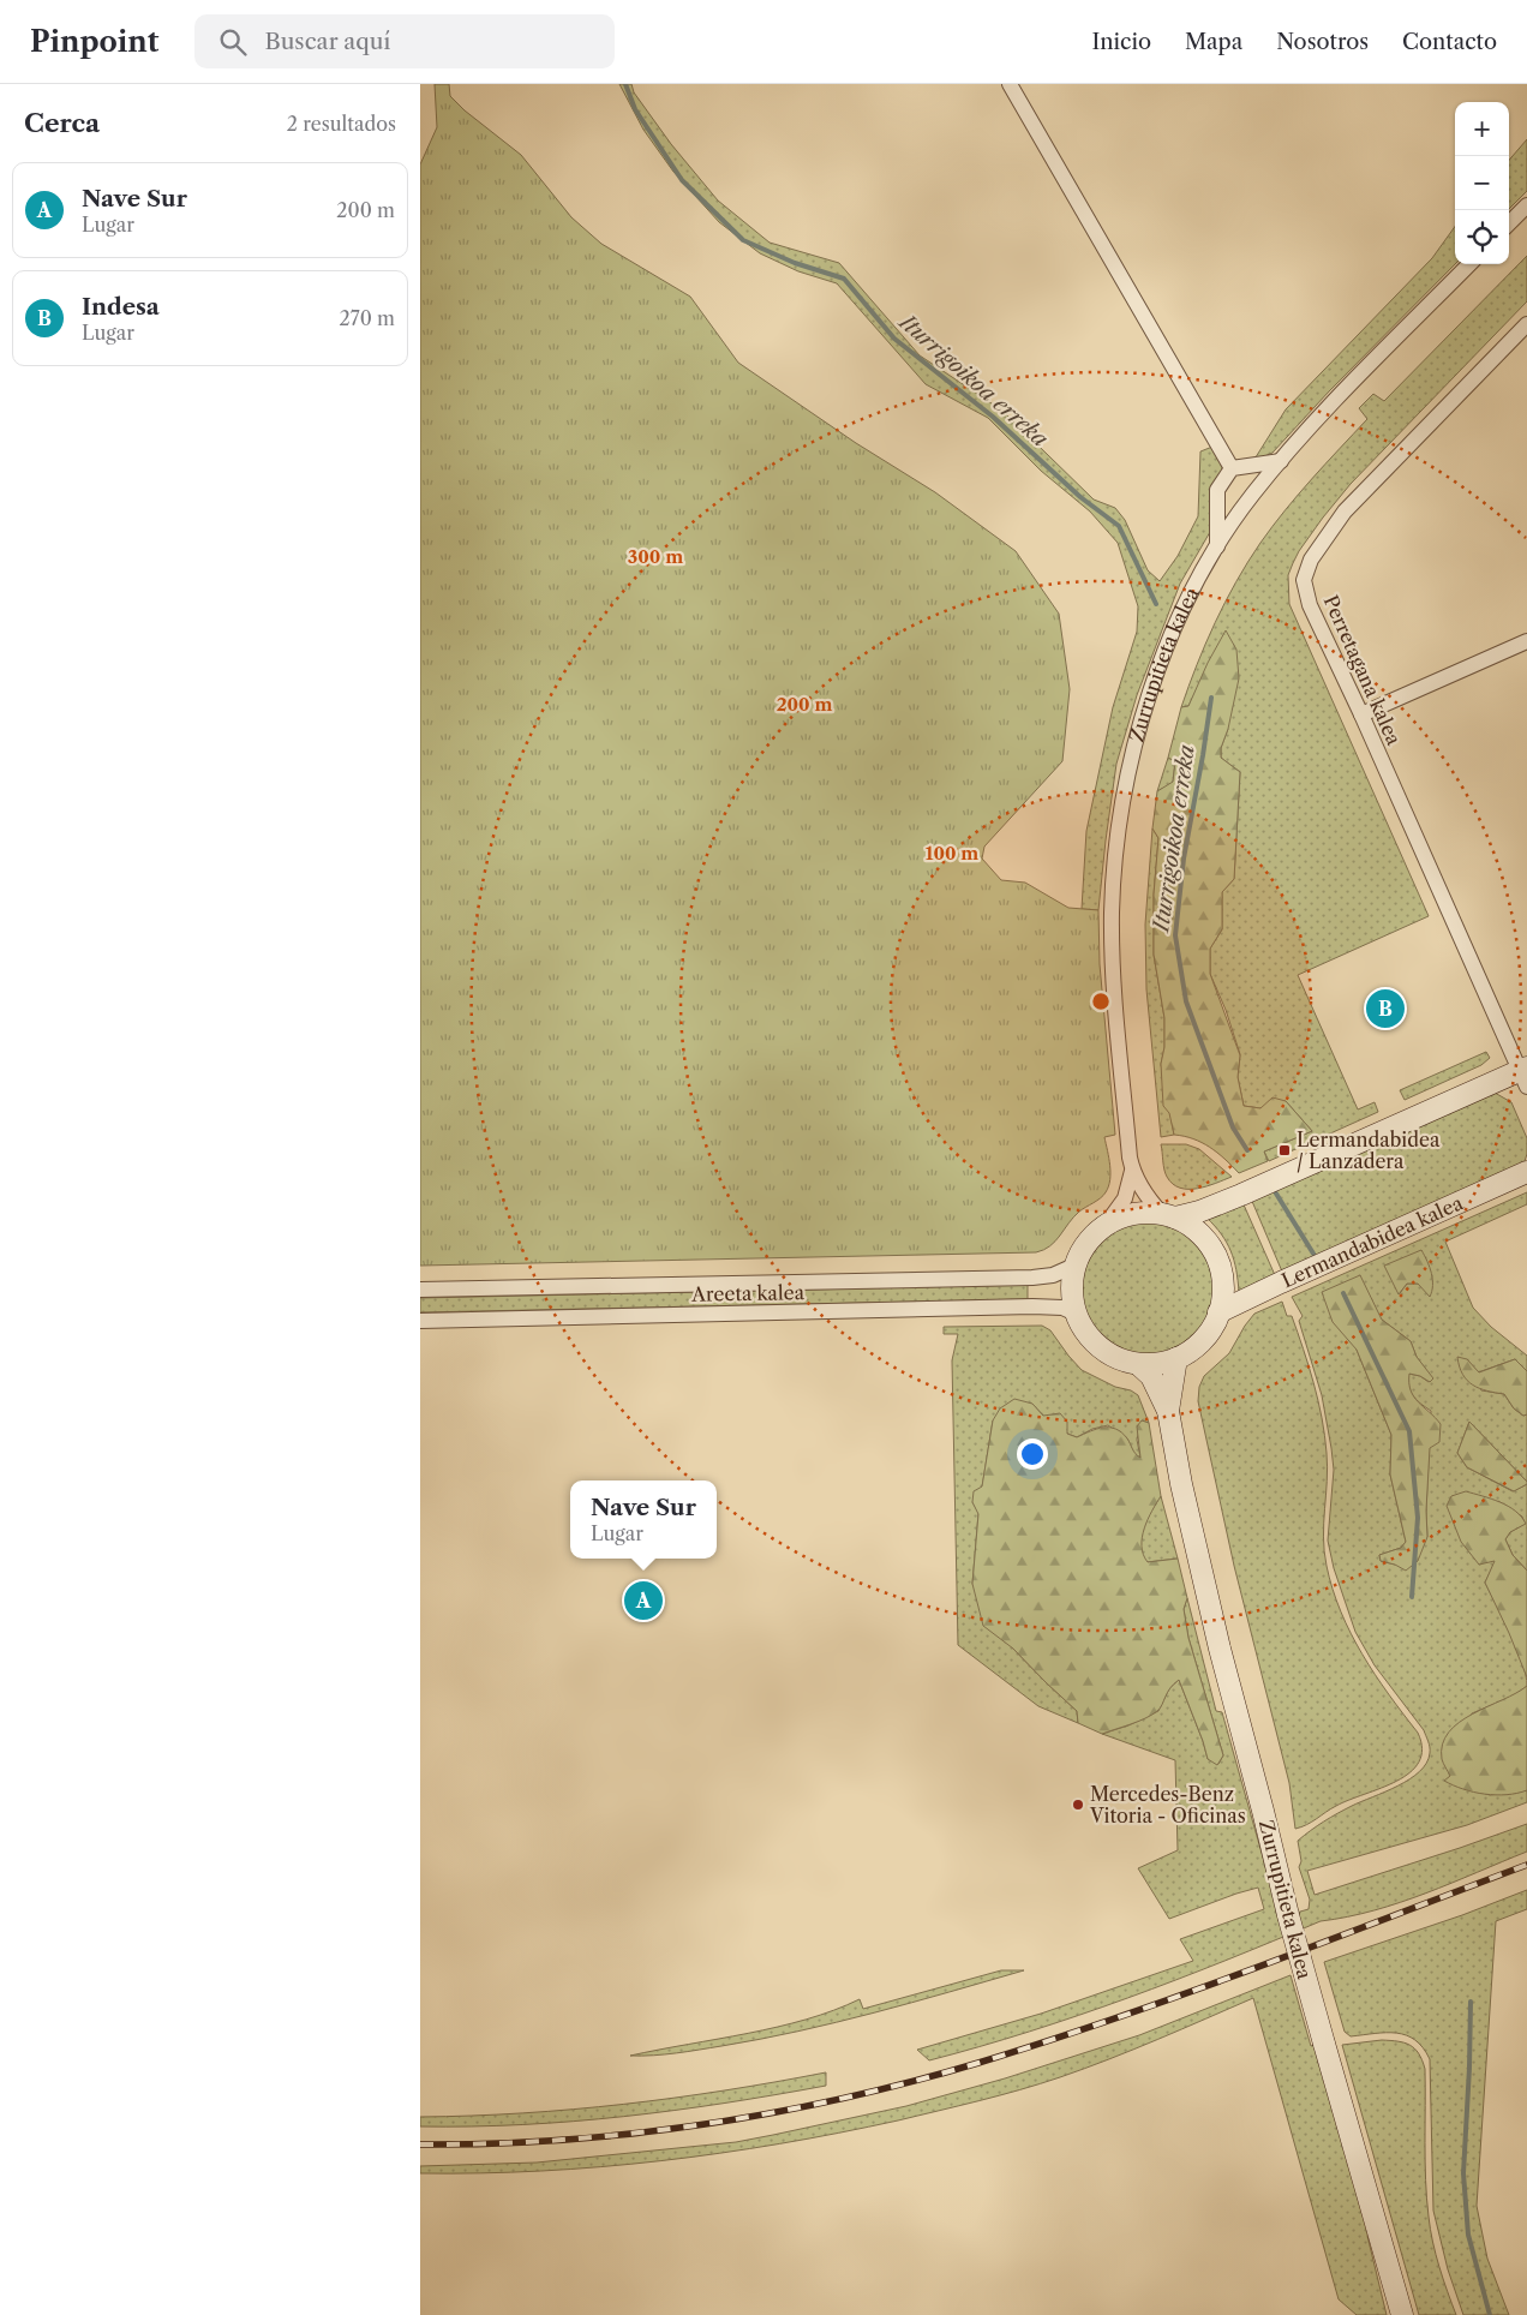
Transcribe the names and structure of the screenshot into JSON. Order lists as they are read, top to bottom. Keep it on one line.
{"streets":{"street":["Zurrupitieta kalea","Perretagana kalea","Lermandabidea kalea","Areeta kalea"]},"crossings":[["Zurrupitieta kalea","Lermandabidea kalea"],["Zurrupitieta kalea","Areeta kalea"],["Lermandabidea kalea","Areeta kalea"]],"water":["Iturrigoikoa erreka"],"places":{"transit":["Lermandabidea / Lanzadera"],"other":["Mercedes-Benz Vitoria - Oficinas"]},"page":{"header":"Pinpoint","search":"Buscar aquí","nav":["Inicio","Mapa","Nosotros","Contacto"],"heading":["Cerca","2 resultados"],"map_buttons":["+","−"],"list":[{"mark":"A","name":"Nave Sur","note":"Lugar","value":"200 m"},{"mark":"B","name":"Indesa","note":"Lugar","value":"270 m"}],"pins":["B","A"],"popup":["Nave Sur","Lugar"]},"rings":["300 m","200 m","100 m"]}
